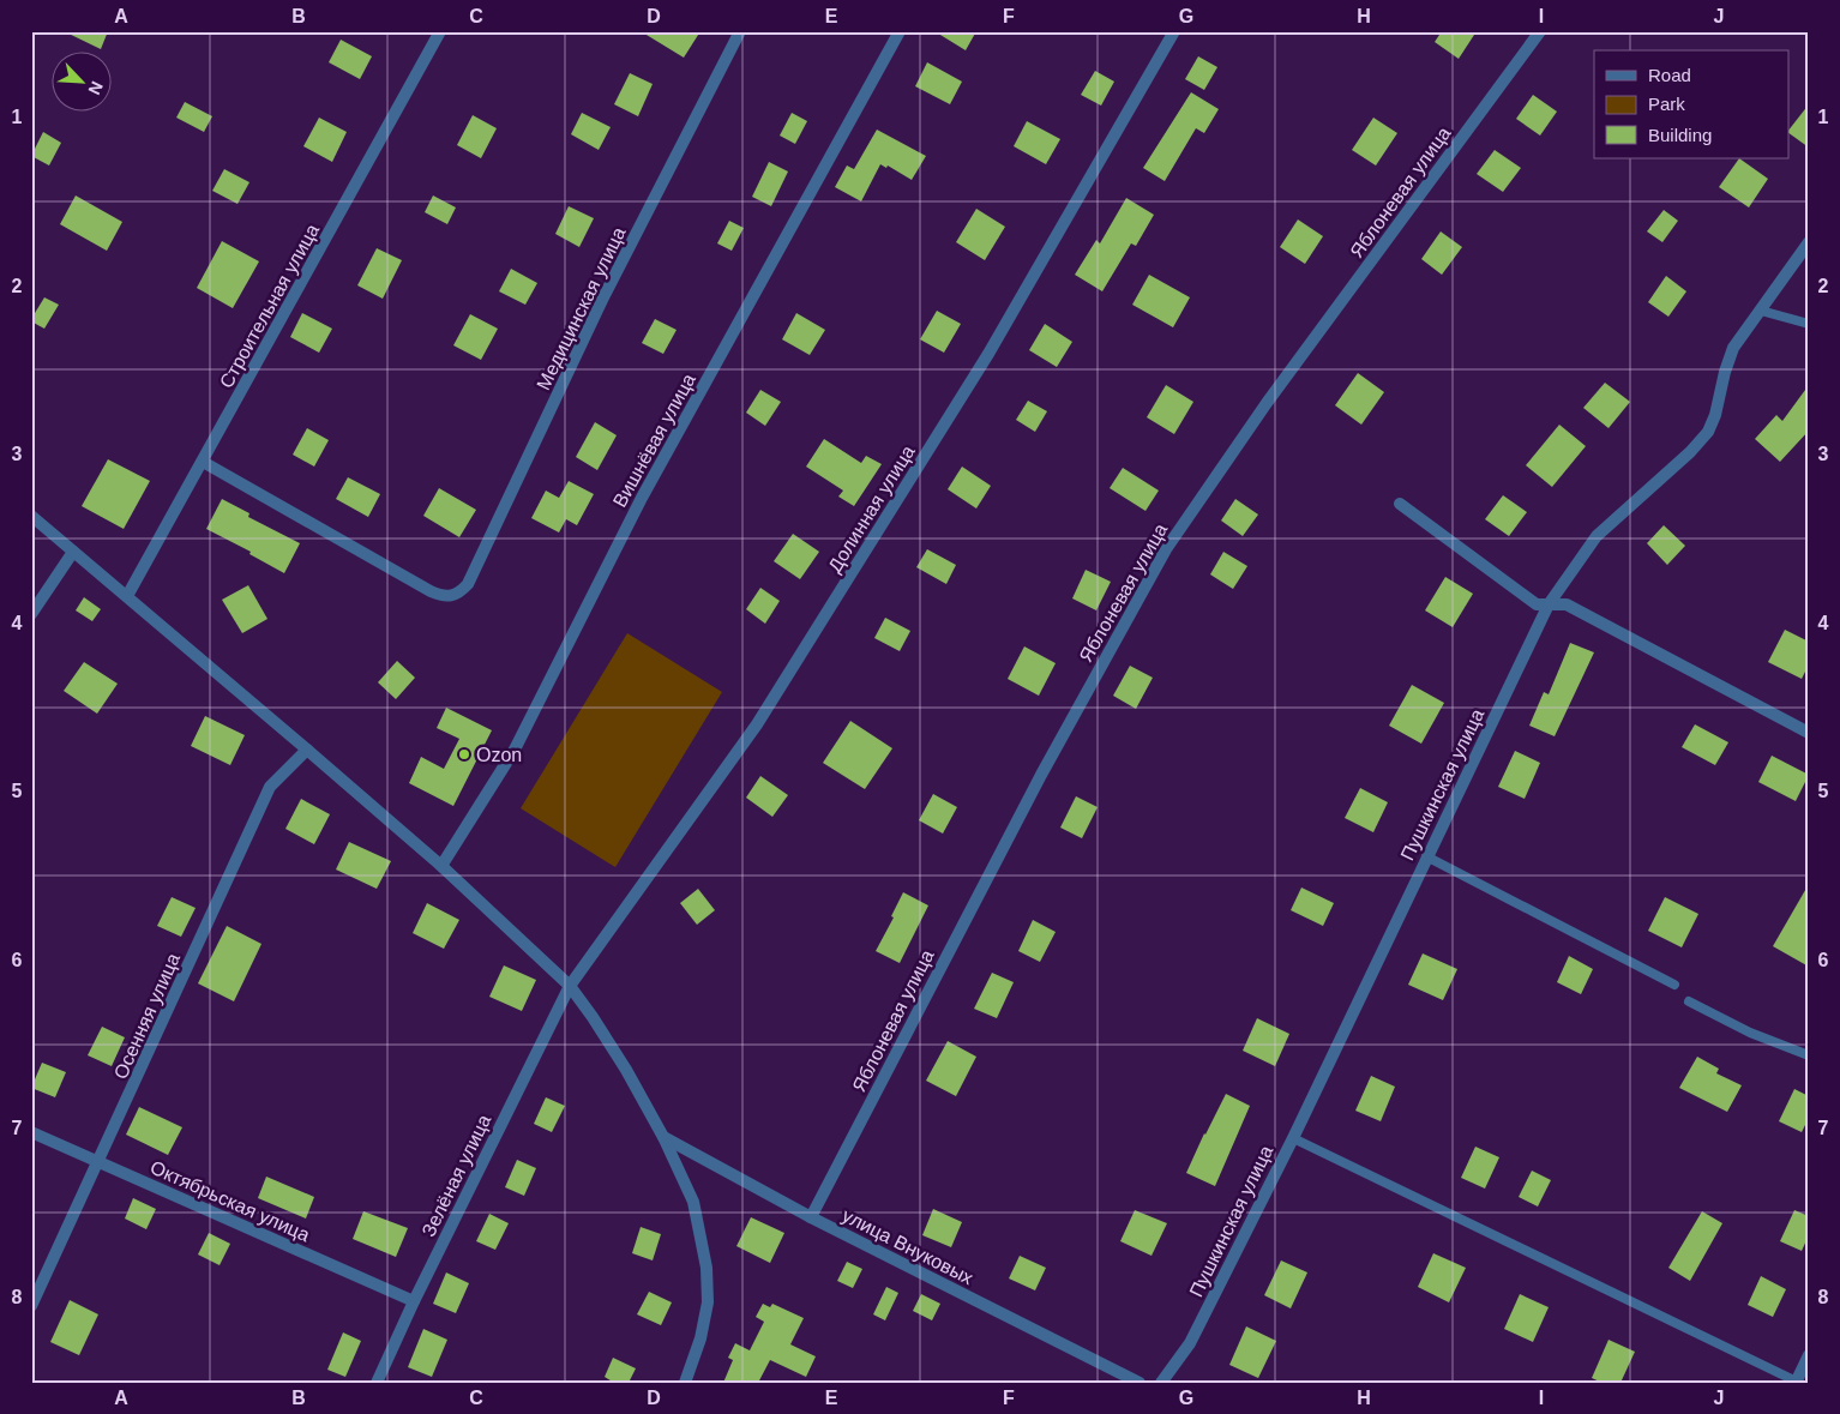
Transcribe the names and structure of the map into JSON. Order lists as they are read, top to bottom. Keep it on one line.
{"streets":{"street":["Яблоневая улица","Строительная улица","Медицинская улица","Вишнёвая улица","Долинная улица","Пушкинская улица","Осенняя улица","Зелёная улица","Октябрьская улица","улица Внуковых"]},"crossings":[["Яблоневая улица","улица Внуковых"],["Строительная улица","Медицинская улица"],["Долинная улица","Зелёная улица"],["Осенняя улица","Октябрьская улица"],["Зелёная улица","Октябрьская улица"]],"places":["Ozon"],"legend":["Road","Park","Building"],"north":"bottom right","grid":{"columns":["A","B","C","D","E","F","G","H","I","J"],"rows":["1","2","3","4","5","6","7","8"]}}
